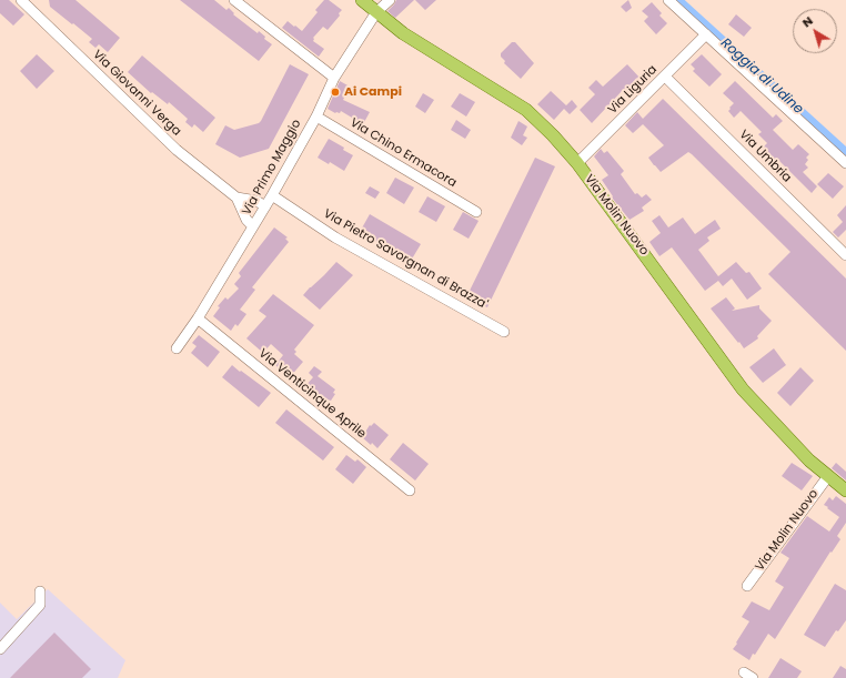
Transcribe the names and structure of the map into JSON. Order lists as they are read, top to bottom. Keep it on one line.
{"streets":{"main road":["Via Molin Nuovo"],"street":["Via Liguria","Via Giovanni Verga","Via Chino Ermacora","Via Umbria","Via Primo Maggio","Via Pietro Savorgnan di Brazza'","Via Venticinque Aprile"]},"crossings":[["Via Liguria","Via Umbria"],["Via Liguria","Via Molin Nuovo"],["Via Giovanni Verga","Via Primo Maggio"],["Via Chino Ermacora","Via Primo Maggio"],["Via Primo Maggio","Via Molin Nuovo"],["Via Primo Maggio","Via Pietro Savorgnan di Brazza'"],["Via Primo Maggio","Via Venticinque Aprile"]],"water":["Roggia di Udine"],"places":["Ai Campi"],"north":"top left"}
